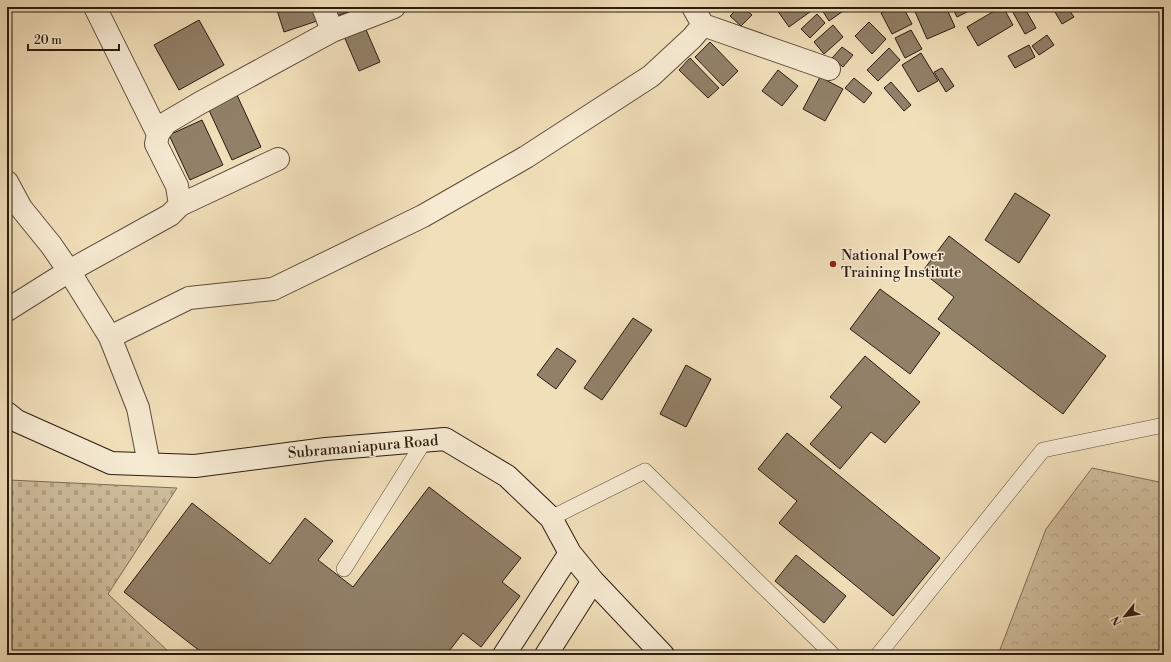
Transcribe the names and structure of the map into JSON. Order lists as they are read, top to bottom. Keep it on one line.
{"streets":{"street":["Subramaniapura Road"]},"places":["National Power Training Institute"],"scale_bar":"20 m","north":"bottom left"}
